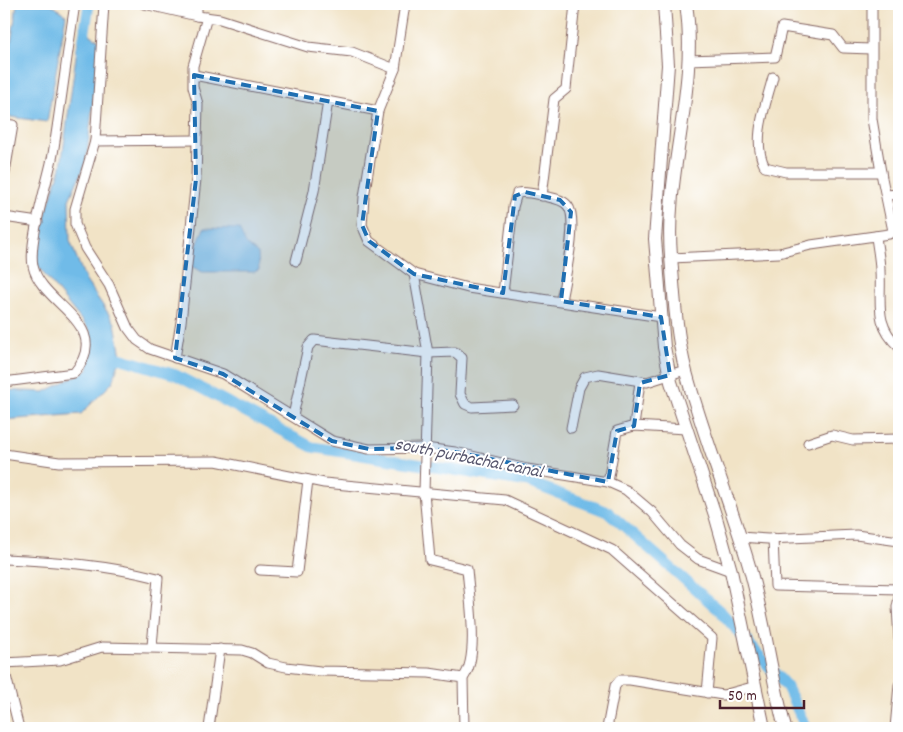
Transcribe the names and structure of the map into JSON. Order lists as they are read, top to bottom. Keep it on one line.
{"water":["south purbachal canal"],"scale_bar":"50 m"}
